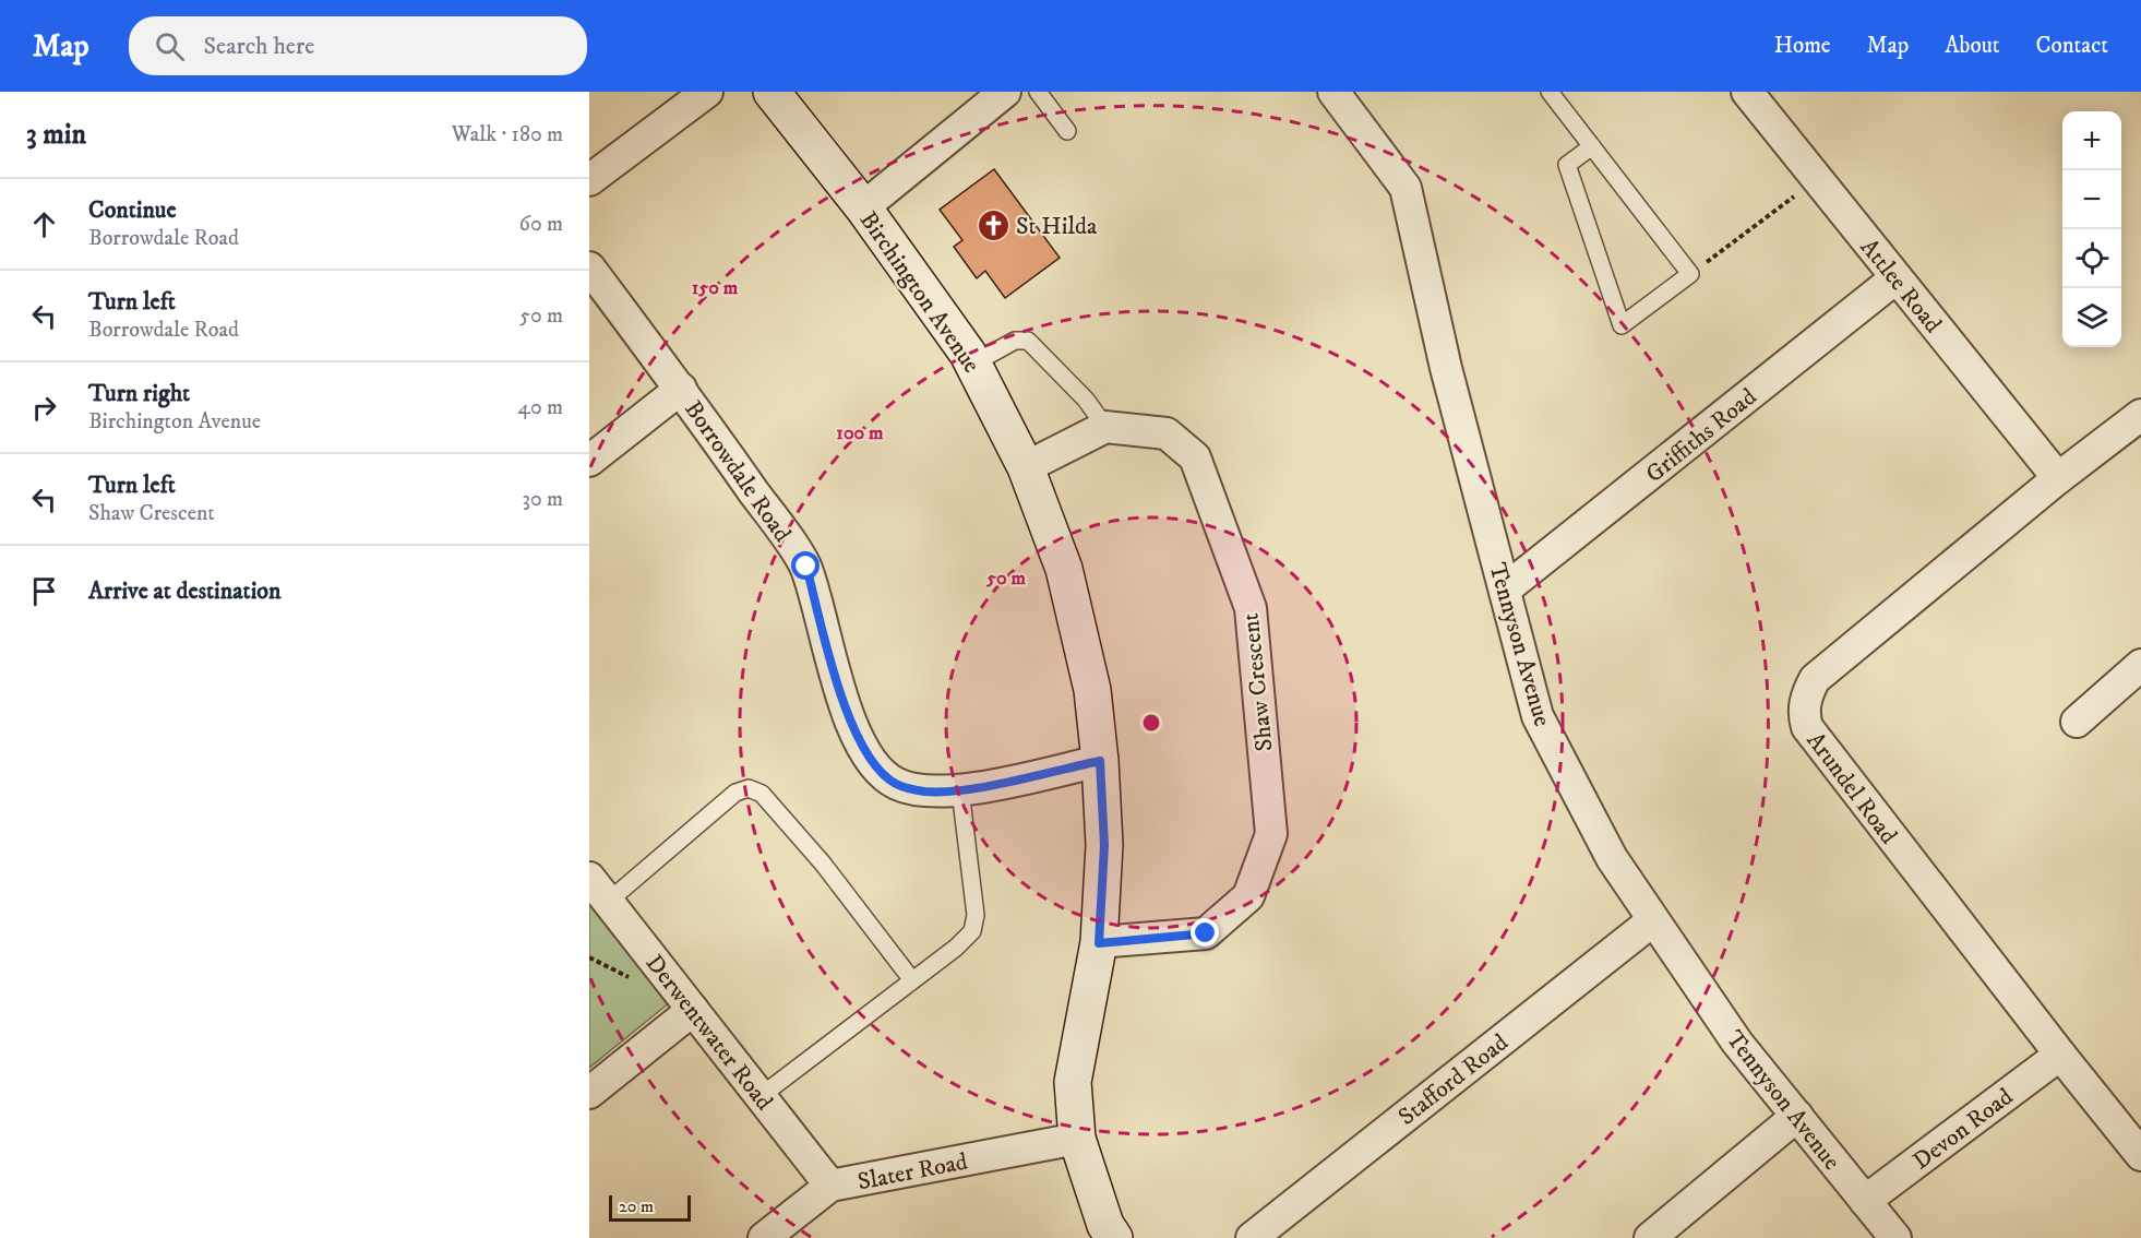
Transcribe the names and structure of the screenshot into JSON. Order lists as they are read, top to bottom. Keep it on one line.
{"streets":{"street":["Attlee Road","Birchington Avenue","Griffiths Road","Borrowdale Road","Tennyson Avenue","Shaw Crescent","Arundel Road","Derwentwater Road","Stafford Road","Devon Road","Slater Road"]},"crossings":[["Attlee Road","Griffiths Road"],["Attlee Road","Arundel Road"],["Birchington Avenue","Borrowdale Road"],["Birchington Avenue","Shaw Crescent"],["Birchington Avenue","Slater Road"],["Griffiths Road","Tennyson Avenue"],["Tennyson Avenue","Stafford Road"],["Tennyson Avenue","Devon Road"],["Arundel Road","Devon Road"],["Derwentwater Road","Slater Road"]],"places":{"church":["St Hilda"]},"scale_bar":"20 m","page":{"header":"Map","search":"Search here","nav":["Home","Map","About","Contact"],"heading":["3 min","Walk · 180 m"],"map_buttons":["+","−"],"list":[["Continue","Borrowdale Road","60 m"],["Turn left","Borrowdale Road","50 m"],["Turn right","Birchington Avenue","40 m"],["Turn left","Shaw Crescent","30 m"],"Arrive at destination"],"scale":"20 m"},"rings":["150 m","100 m","50 m"]}
